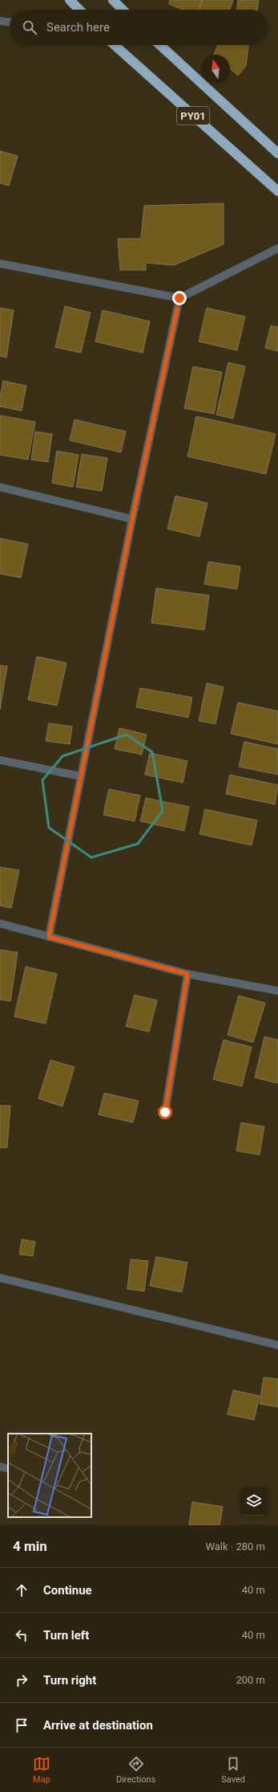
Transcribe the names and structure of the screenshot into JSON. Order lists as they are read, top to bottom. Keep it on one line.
{"streets":{"highway":["PY01"]},"north":"top","page":{"search":"Search here","heading":["4 min","Walk · 280 m"],"list":[["Continue","40 m"],["Turn left","40 m"],["Turn right","200 m"],"Arrive at destination"],"nav":["Map","Directions","Saved"]}}
